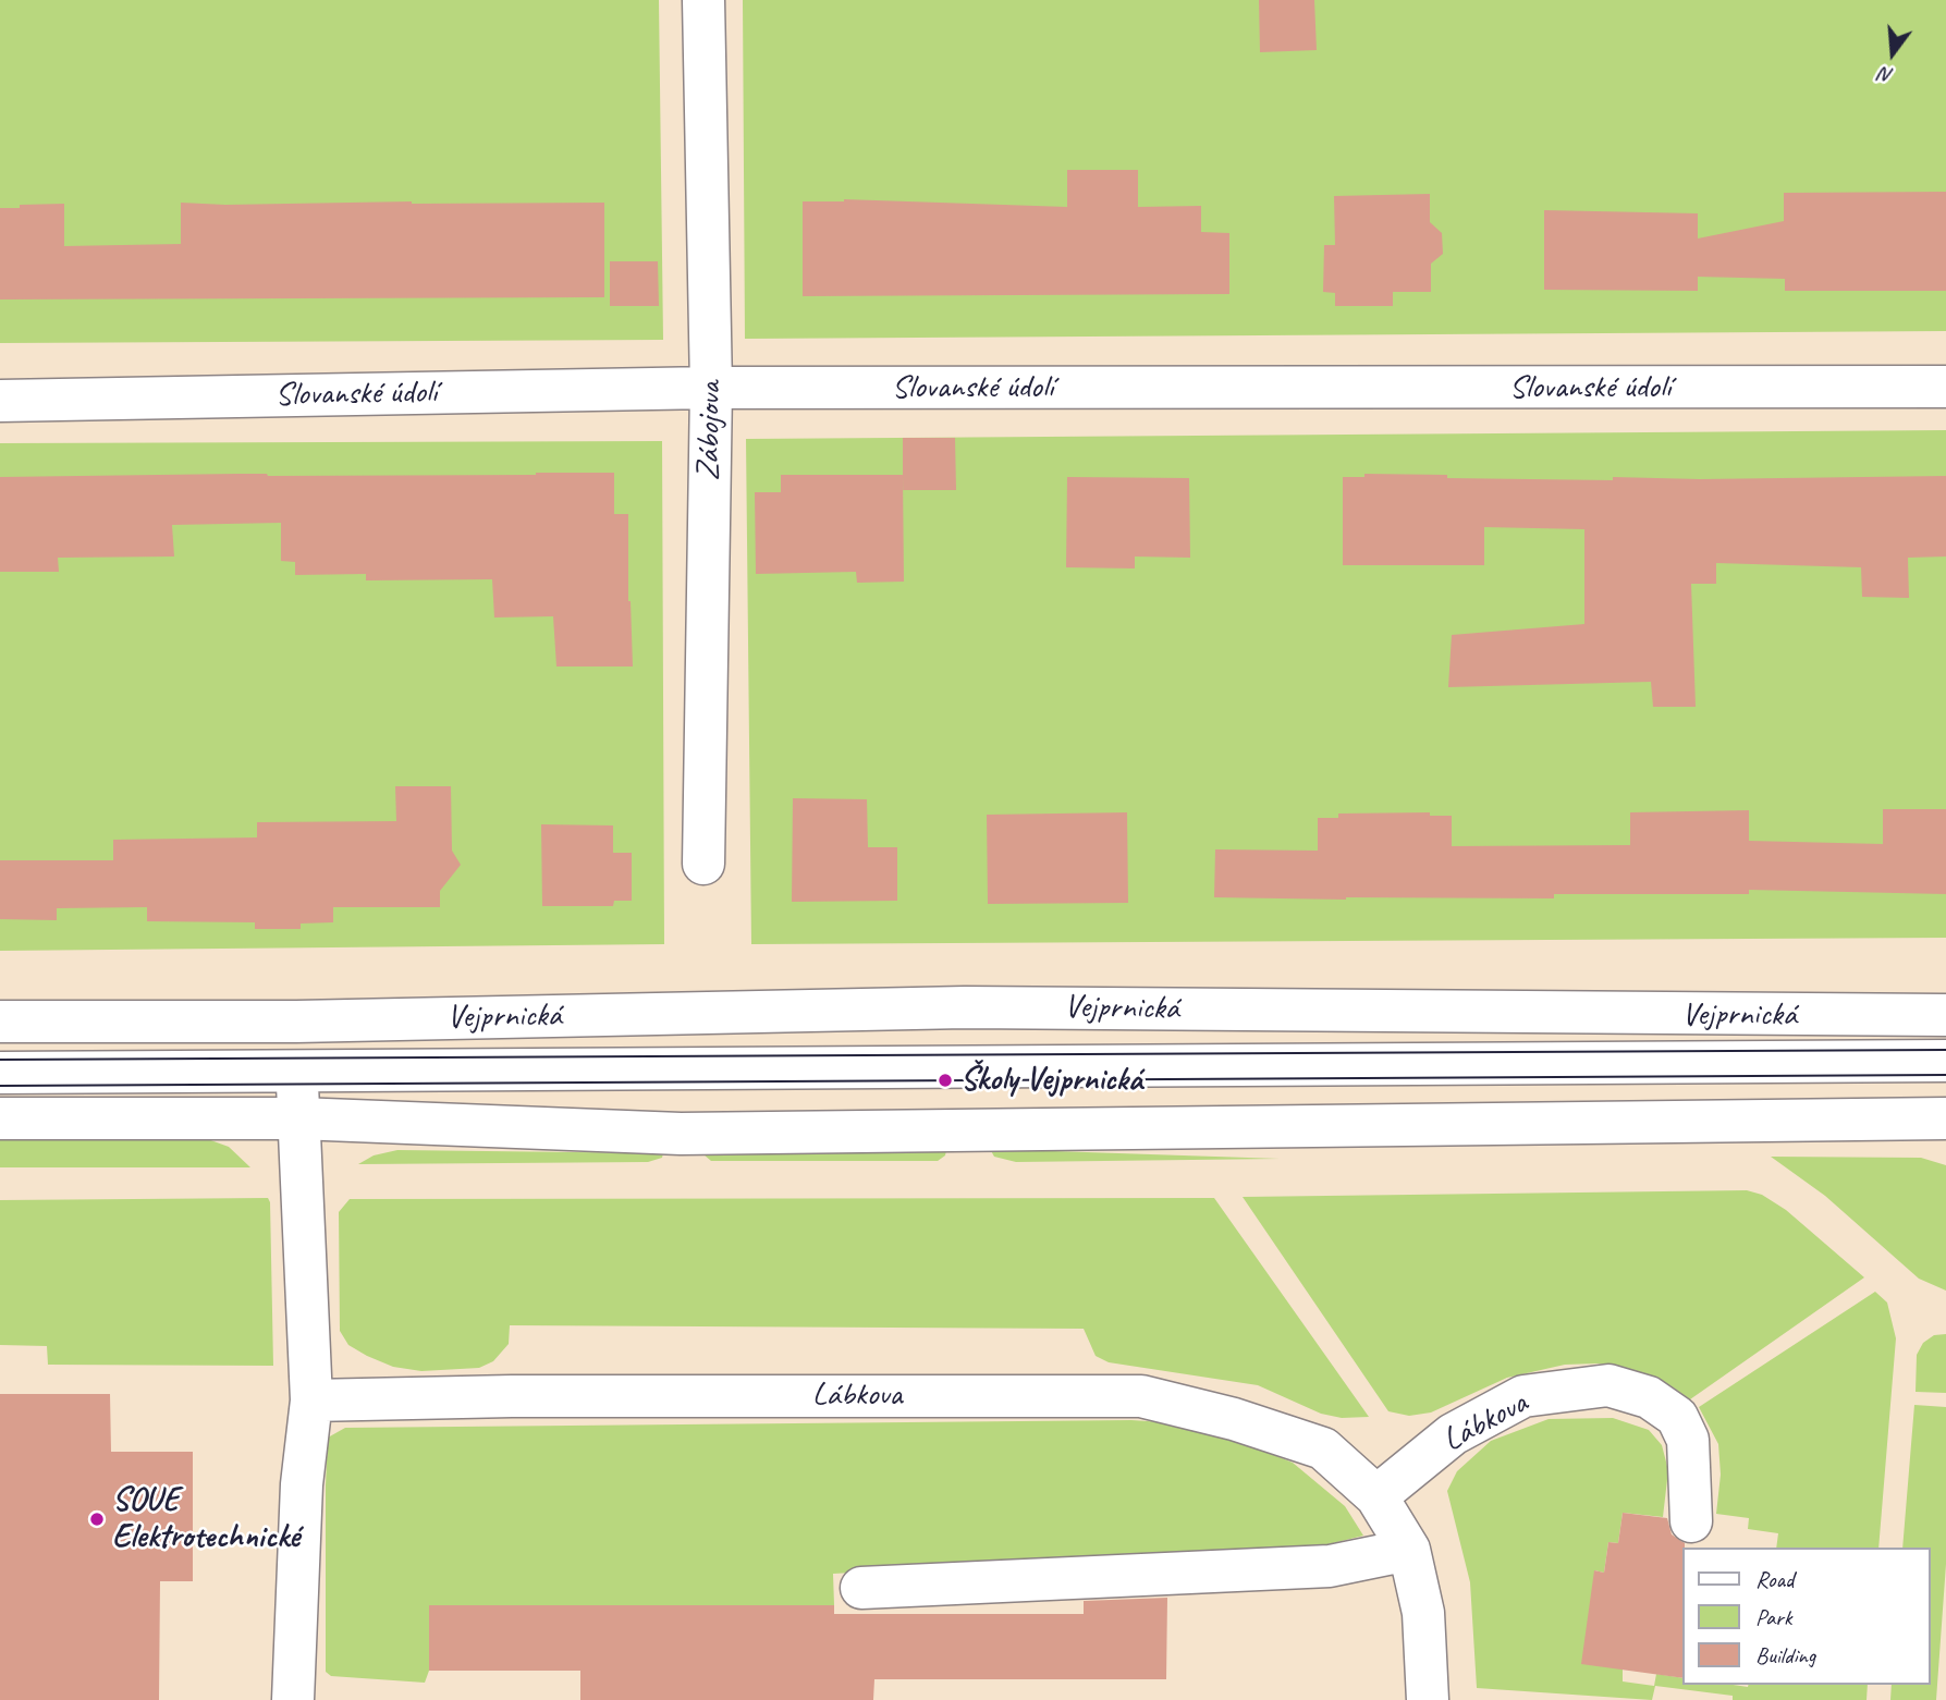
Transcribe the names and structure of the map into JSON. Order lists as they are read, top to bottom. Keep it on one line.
{"streets":{"street":["Slovanské údolí","Zábojova","Vejprnická","Lábkova"]},"crossings":[["Slovanské údolí","Zábojova"]],"places":["Školy Vejprnická","SOUE Elektrotechnické"],"legend":["Road","Park","Building"],"north":"bottom"}
